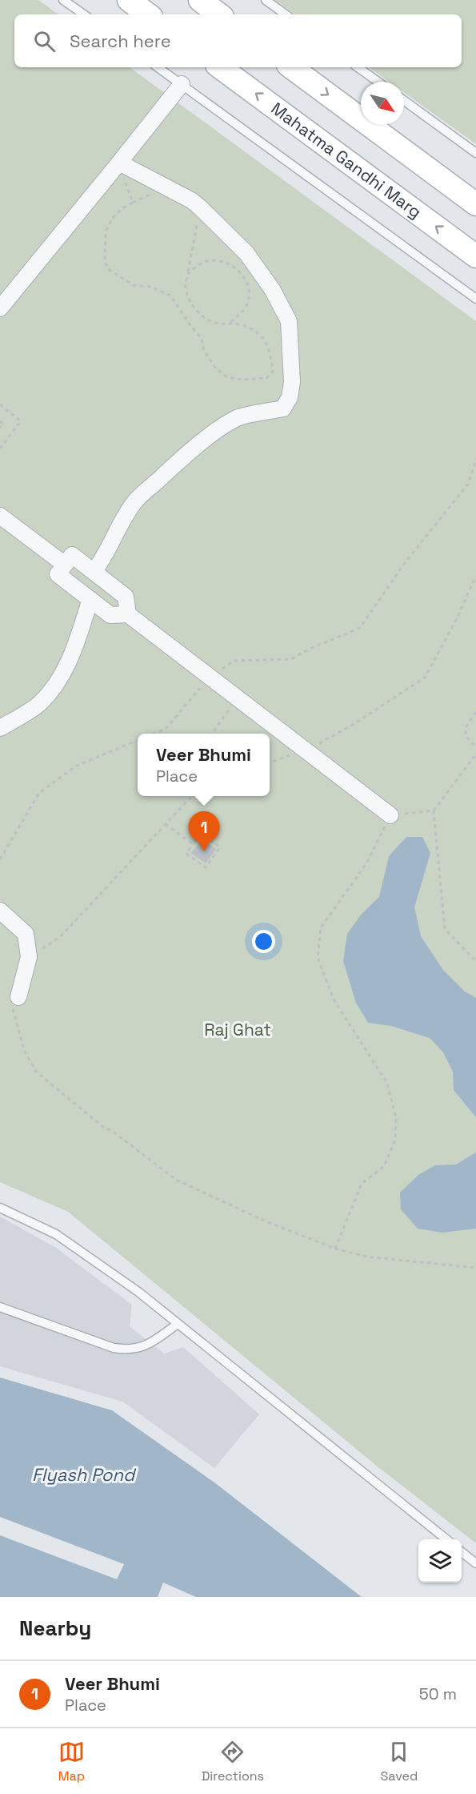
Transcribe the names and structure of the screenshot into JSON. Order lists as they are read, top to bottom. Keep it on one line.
{"streets":{"main road":["Mahatma Gandhi Marg"]},"water":["Flyash Pond"],"parks":["Raj Ghat"],"north":"bottom right","page":{"search":"Search here","popup":["Veer Bhumi","Place"],"pins":"1","heading":"Nearby","list":[{"mark":"1","name":"Veer Bhumi","note":"Place","value":"50 m"}],"nav":["Map","Directions","Saved"]}}
